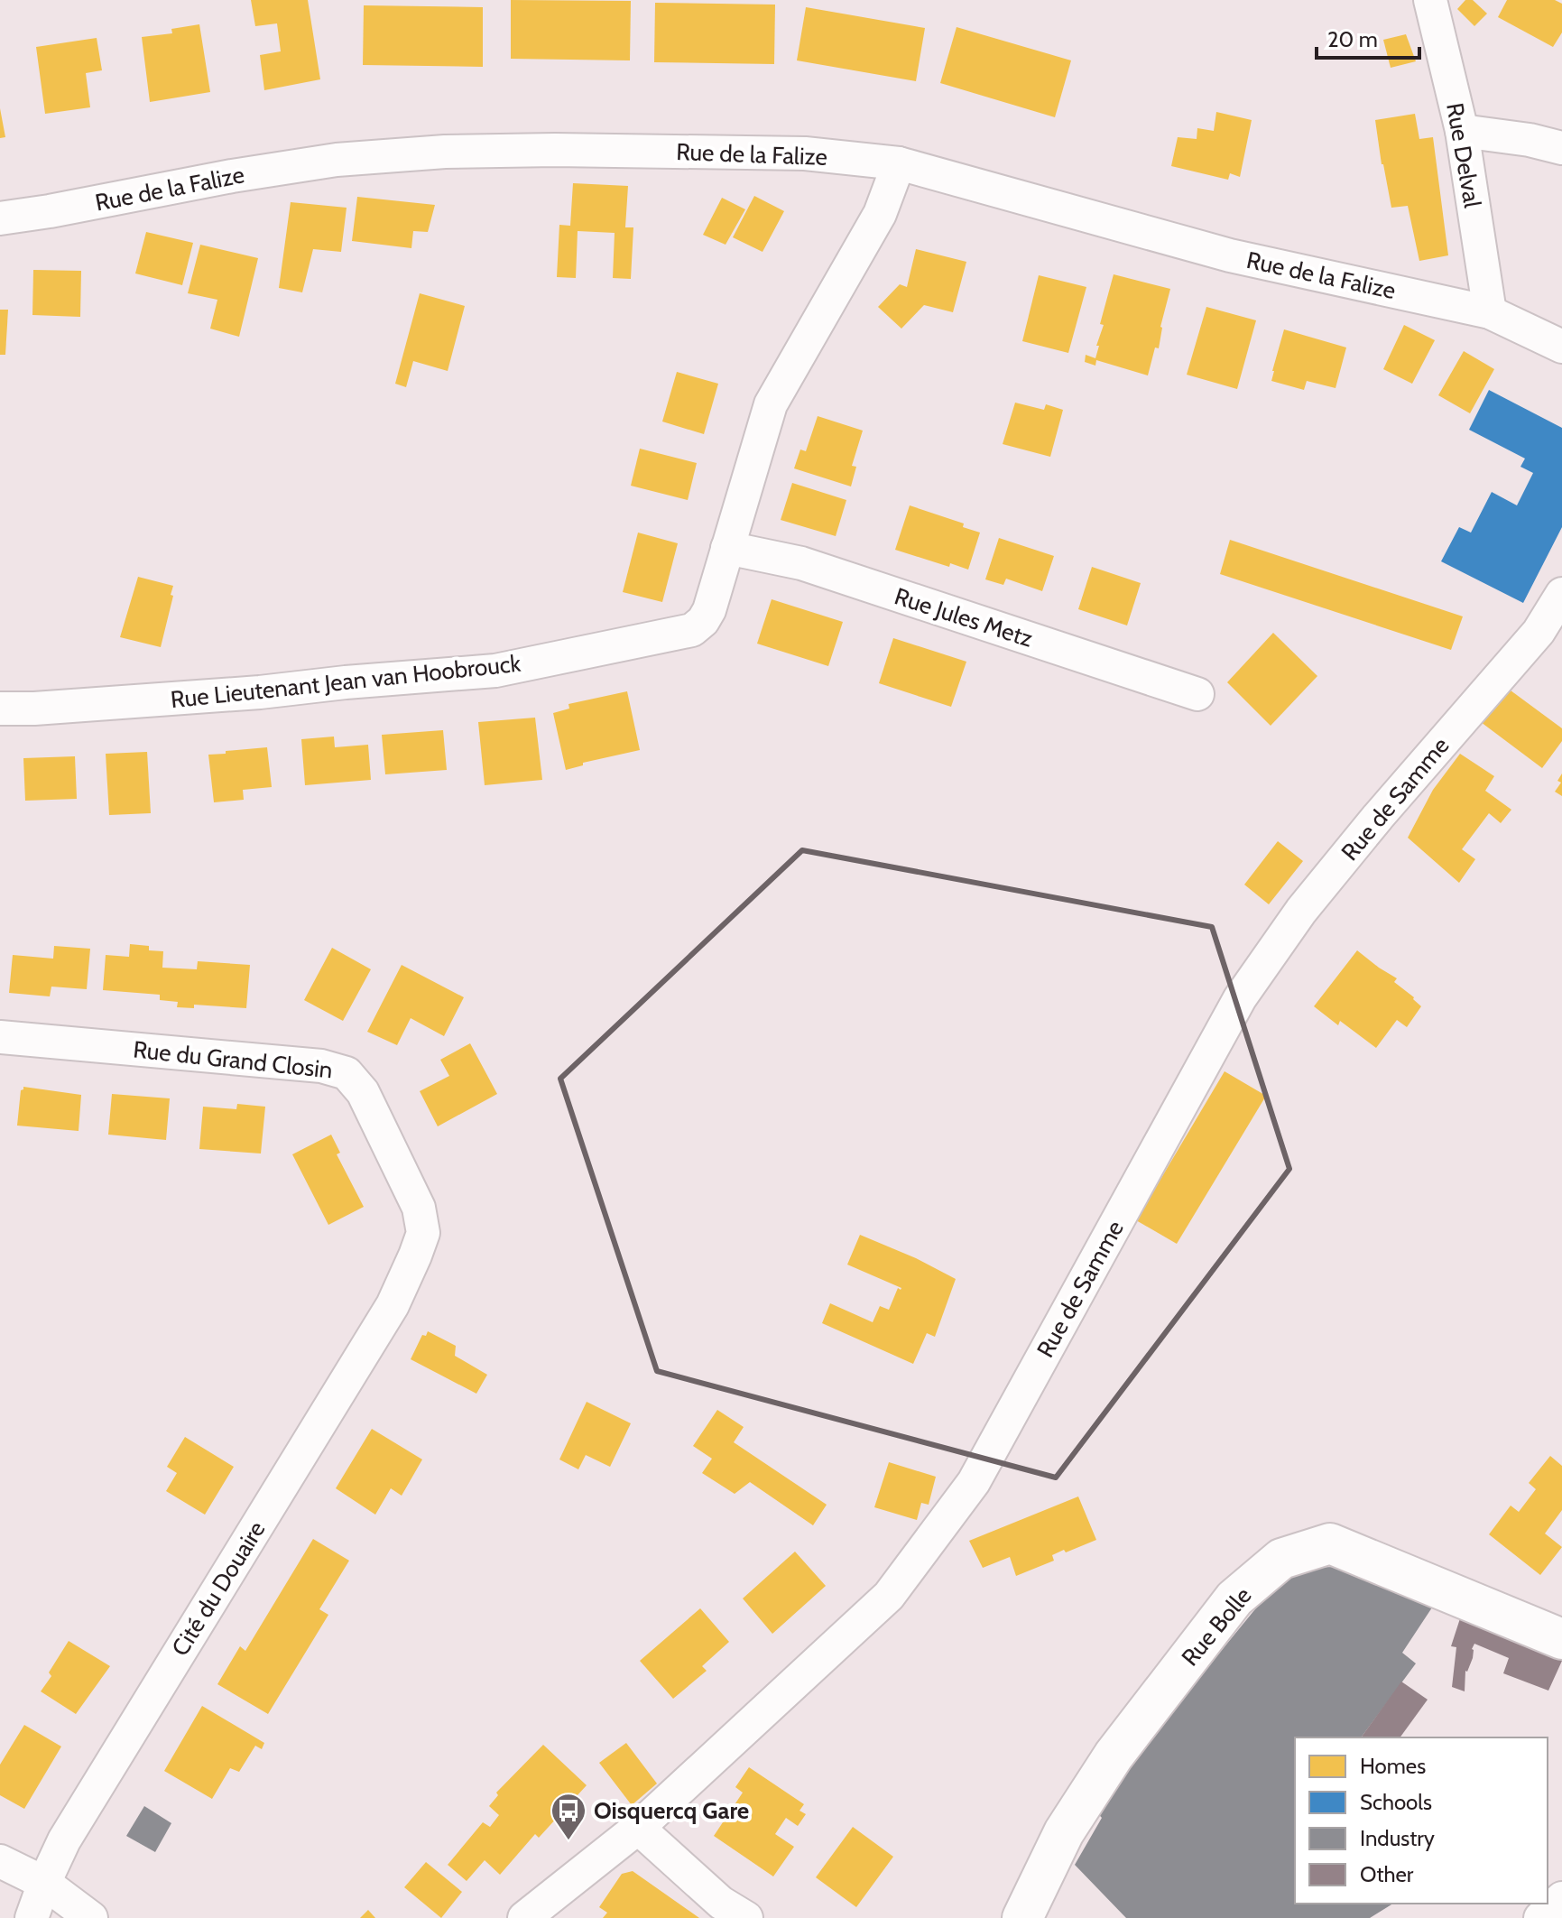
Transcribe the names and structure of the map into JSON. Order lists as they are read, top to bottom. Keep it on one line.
{"streets":{"street":["Rue de la Falize","Rue Delval","Rue Jules Metz","Rue Lieutenant Jean van Hoobrouck","Rue de Samme","Rue du Grand Closin","Cité du Douaire","Rue Bolle"]},"crossings":[["Rue de la Falize","Rue Delval"],["Rue de la Falize","Rue Lieutenant Jean van Hoobrouck"],["Rue Jules Metz","Rue Lieutenant Jean van Hoobrouck"],["Rue du Grand Closin","Cité du Douaire"]],"places":{"bus stop":["Oisquercq Gare"]},"legend":["Homes","Schools","Industry","Other"],"scale_bar":"20 m"}
